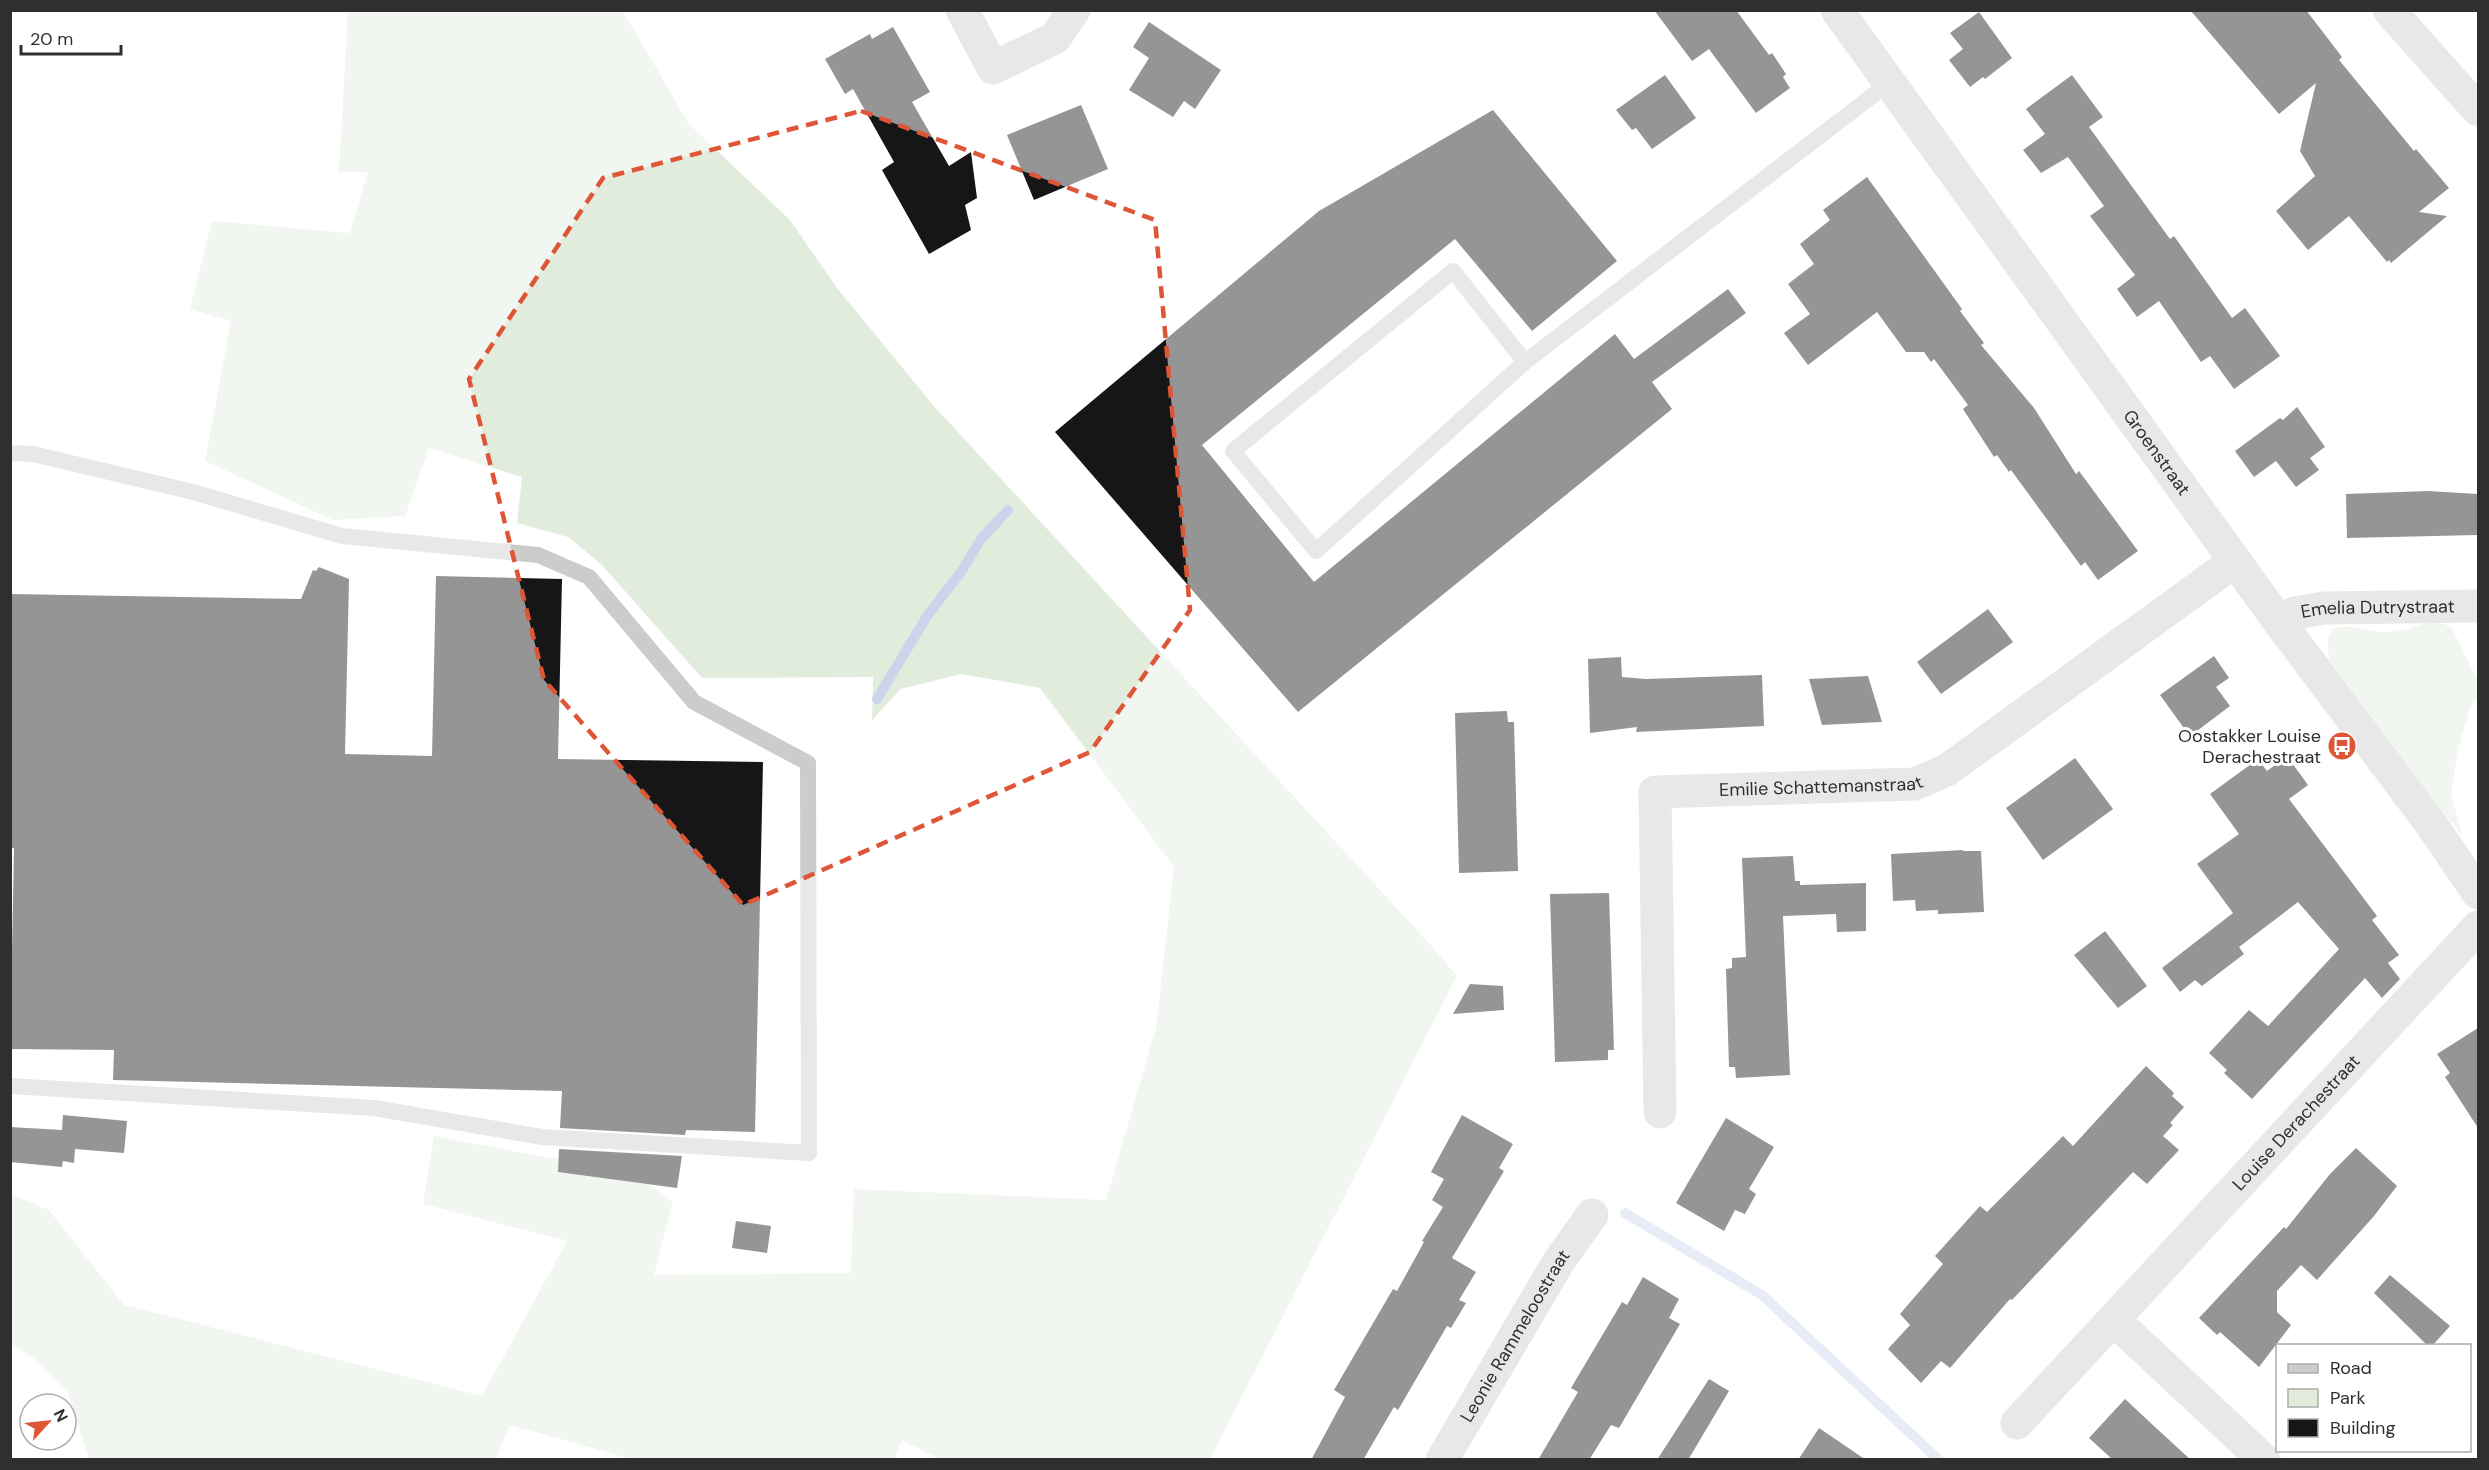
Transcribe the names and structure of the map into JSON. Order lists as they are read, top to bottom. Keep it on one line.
{"streets":{"street":["Groenstraat","Emelia Dutrystraat","Emilie Schattemanstraat","Louise Derachestraat","Leonie Rammeloostraat"]},"crossings":[["Groenstraat","Emelia Dutrystraat"],["Groenstraat","Emilie Schattemanstraat"]],"places":{"bus stop":["Oostakker Louise Derachestraat"]},"legend":["Road","Park","Building"],"scale_bar":"20 m","north":"top right"}
